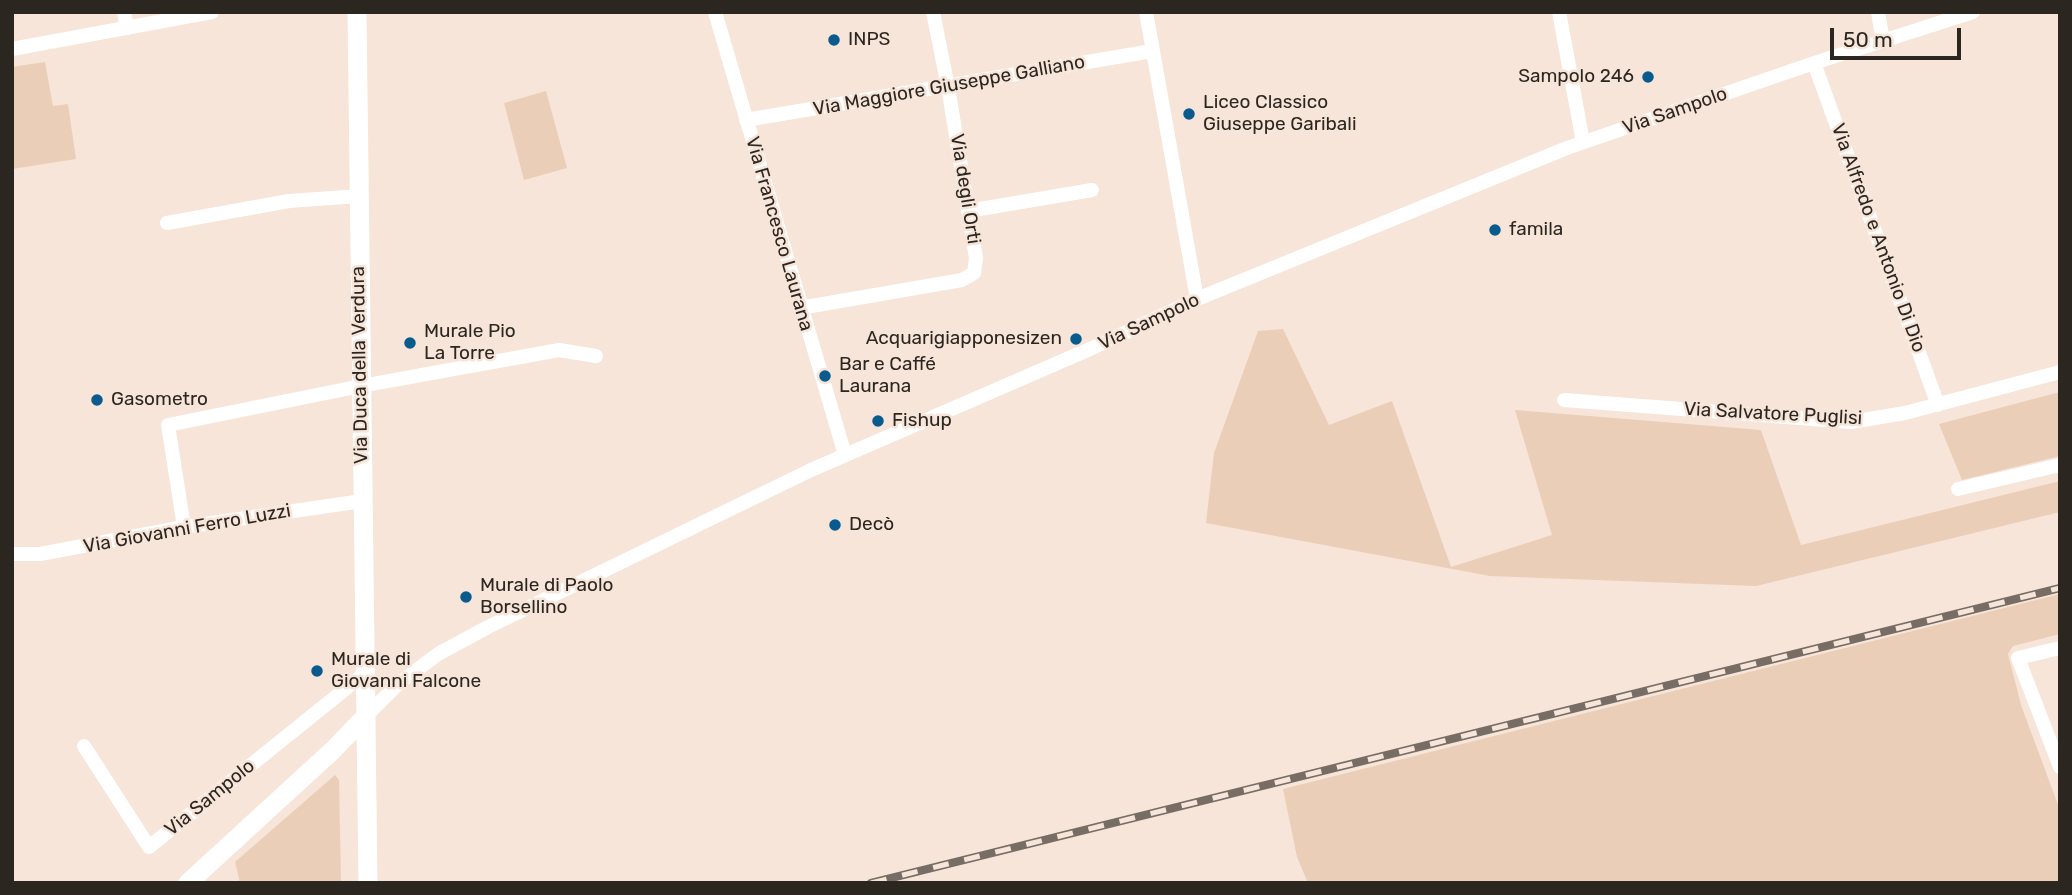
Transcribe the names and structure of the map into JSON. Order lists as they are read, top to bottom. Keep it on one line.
{"streets":{"street":["Via Maggiore Giuseppe Galliano","Via Sampolo","Via degli Orti","Via Francesco Laurana","Via Alfredo e Antonio Di Dio","Via Duca della Verdura","Via Salvatore Puglisi","Via Giovanni Ferro Luzzi"]},"crossings":[["Via Maggiore Giuseppe Galliano","Via degli Orti"],["Via Maggiore Giuseppe Galliano","Via Francesco Laurana"],["Via Sampolo","Via Francesco Laurana"],["Via Sampolo","Via Alfredo e Antonio Di Dio"],["Via Sampolo","Via Duca della Verdura"],["Via degli Orti","Via Francesco Laurana"],["Via Alfredo e Antonio Di Dio","Via Salvatore Puglisi"],["Via Duca della Verdura","Via Giovanni Ferro Luzzi"]],"places":["INPS","Sampolo 246","Liceo Classico Giuseppe Garibali","famila","Acquarigiapponesizen","Murale Pio La Torre","Bar e Caffé Laurana","Gasometro","Fishup","Decò","Murale di Paolo Borsellino","Murale di Giovanni Falcone"],"scale_bar":"50 m"}
